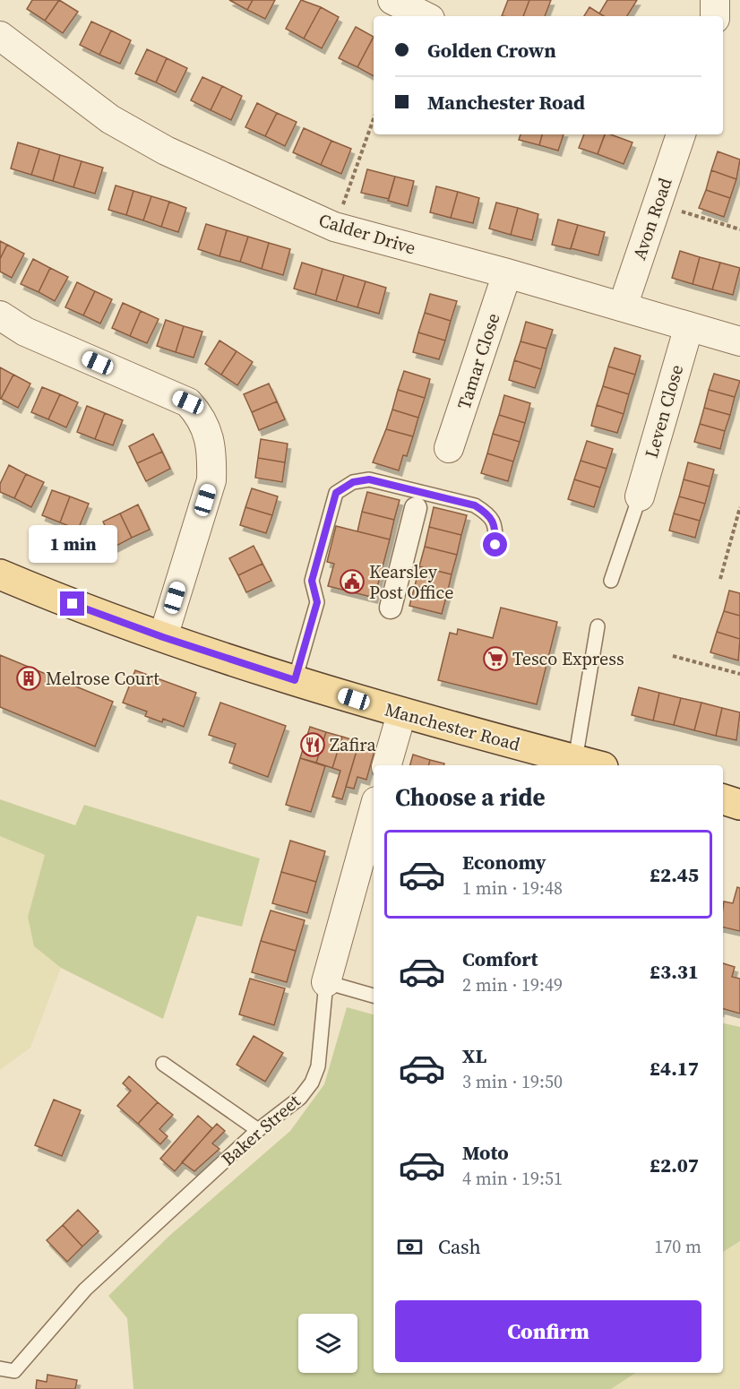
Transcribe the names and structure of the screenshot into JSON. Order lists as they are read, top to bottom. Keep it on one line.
{"streets":{"main road":["Manchester Road"],"street":["Avon Road","Calder Drive","Tamar Close","Leven Close","Baker Street"]},"crossings":[["Avon Road","Calder Drive"],["Calder Drive","Tamar Close"],["Calder Drive","Leven Close"]],"places":{"public building":["Kearsley Post Office"],"supermarket":["Tesco Express"],"building":["Melrose Court"],"restaurant":["Zafira"]},"page":{"banner":["Golden Crown","Manchester Road"],"bubble":"1 min","heading":"Choose a ride","list":[{"name":"Economy","note":"1 min · 19:48","value":"£2.45"},{"name":"Comfort","note":"2 min · 19:49","value":"£3.31"},{"name":"XL","note":"3 min · 19:50","value":"£4.17"},{"name":"Moto","note":"4 min · 19:51","value":"£2.07"}],"pay":["Cash","170 m"],"buttons":"Confirm"}}
